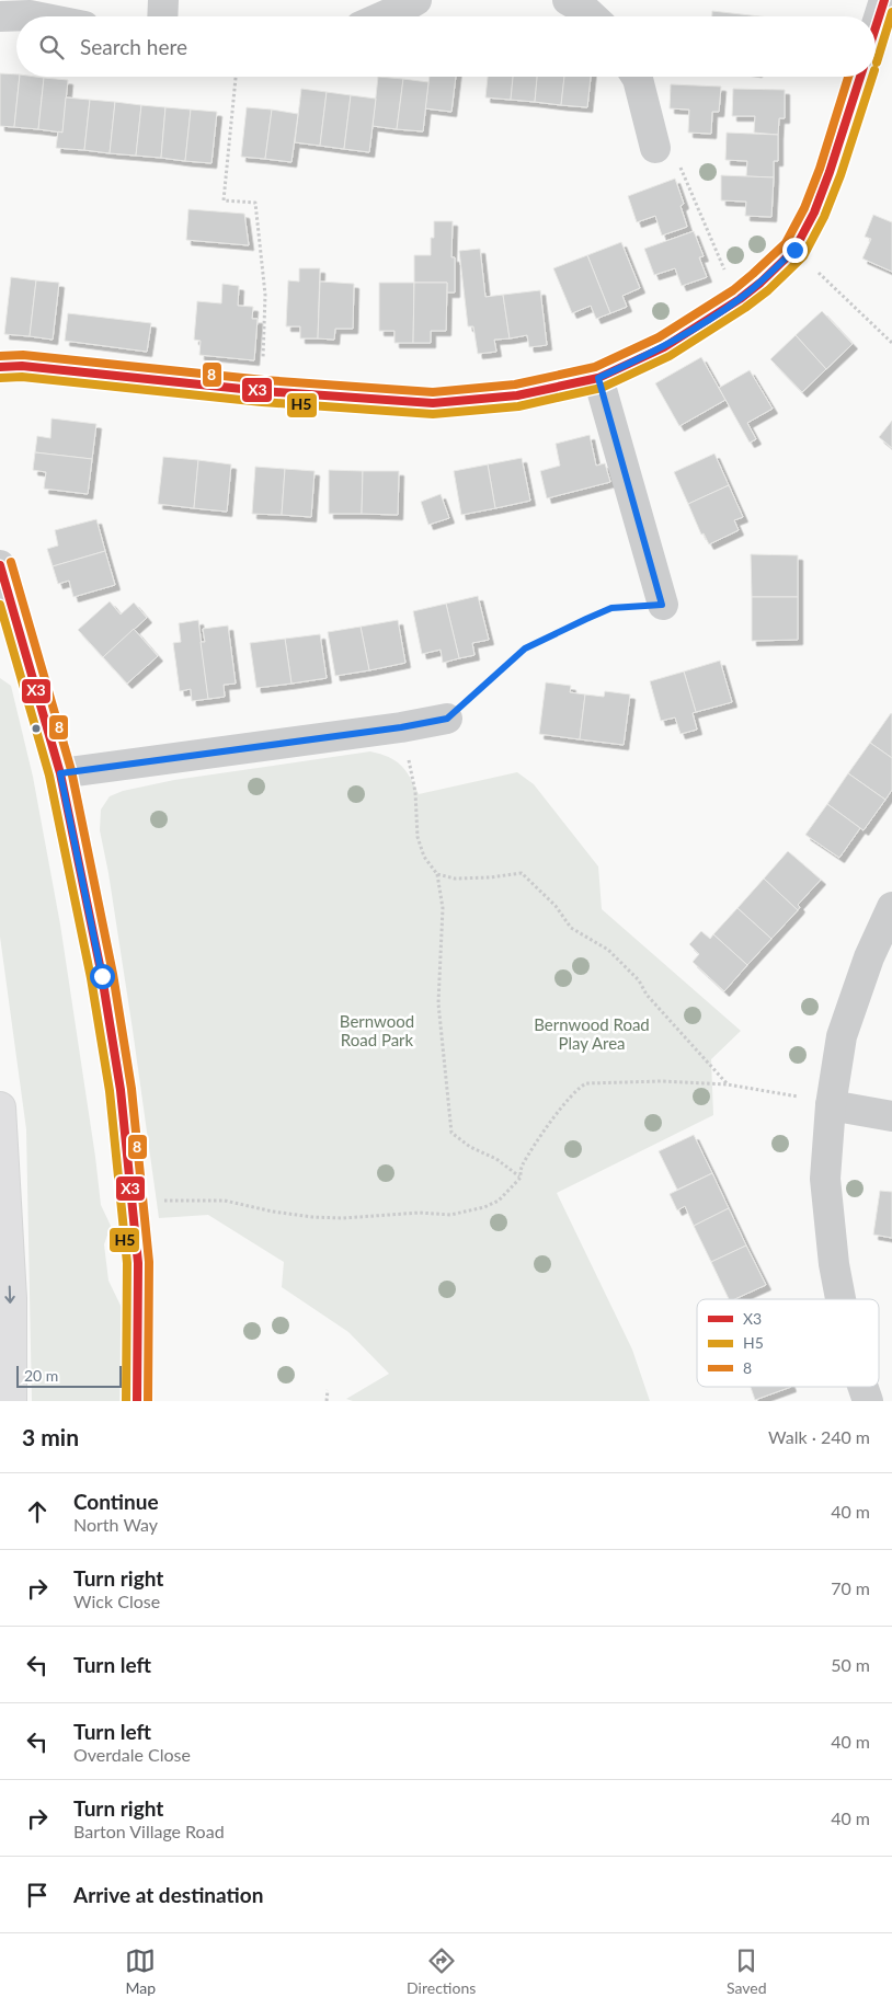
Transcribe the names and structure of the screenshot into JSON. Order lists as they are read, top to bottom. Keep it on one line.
{"parks":["Bernwood Road Park","Bernwood Road Play Area"],"lines":["transit line X3","transit line H5","transit line 8"],"legend":["X3","H5","8"],"scale_bar":"20 m","page":{"search":"Search here","scale":"20 m","heading":["3 min","Walk · 240 m"],"list":[["Continue","North Way","40 m"],["Turn right","Wick Close","70 m"],["Turn left","50 m"],["Turn left","Overdale Close","40 m"],["Turn right","Barton Village Road","40 m"],"Arrive at destination"],"nav":["Map","Directions","Saved"]}}
